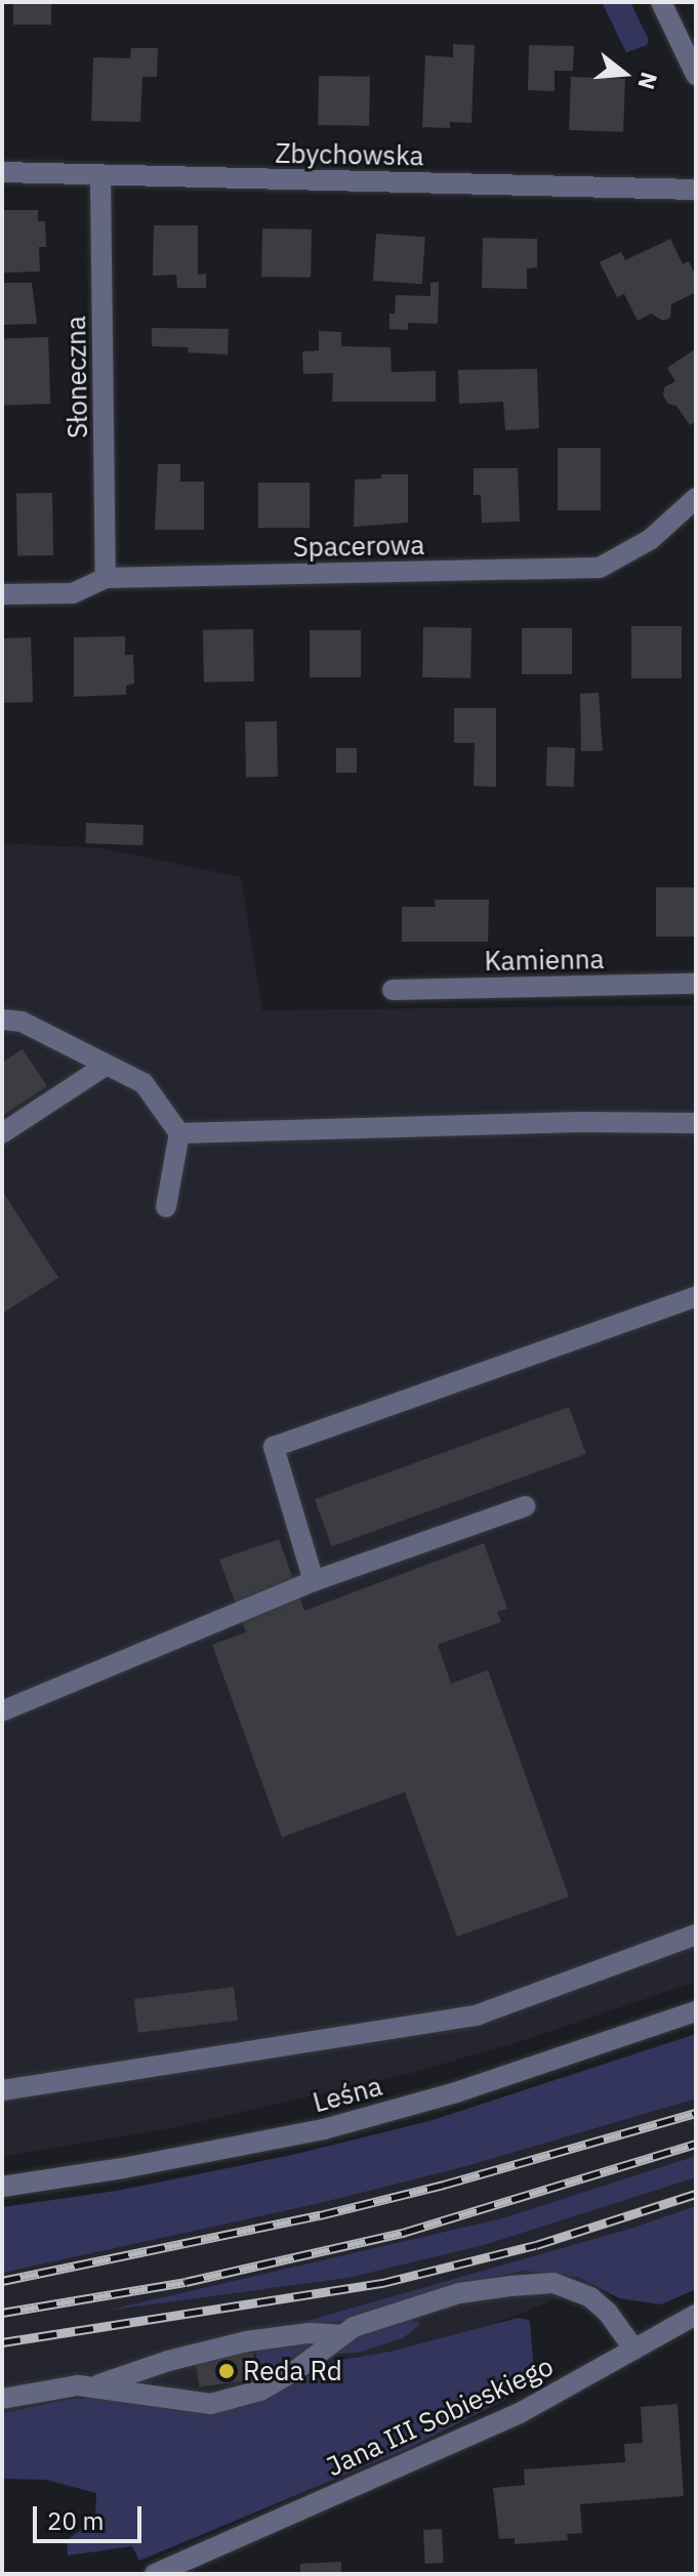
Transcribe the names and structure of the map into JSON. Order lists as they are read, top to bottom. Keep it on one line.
{"streets":{"street":["Zbychowska","Słoneczna","Spacerowa","Kamienna","Leśna","Jana III Sobieskiego"]},"crossings":[["Zbychowska","Słoneczna"],["Słoneczna","Spacerowa"]],"places":["Reda Rd"],"scale_bar":"20 m","north":"right"}
